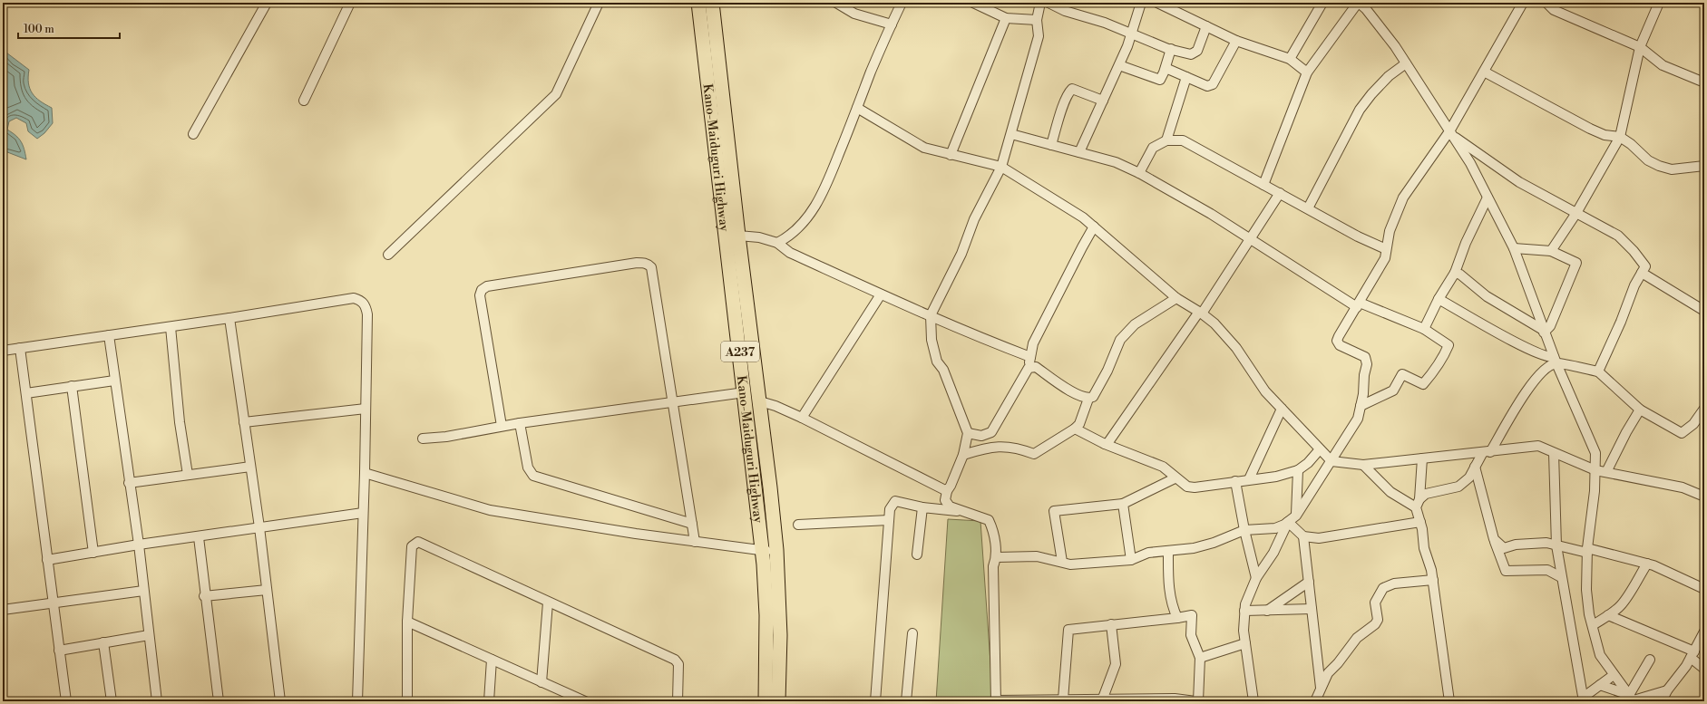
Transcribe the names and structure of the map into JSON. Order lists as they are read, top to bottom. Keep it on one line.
{"streets":{"highway":["Kano-Maiduguri Highway","A237"]},"scale_bar":"100 m"}
